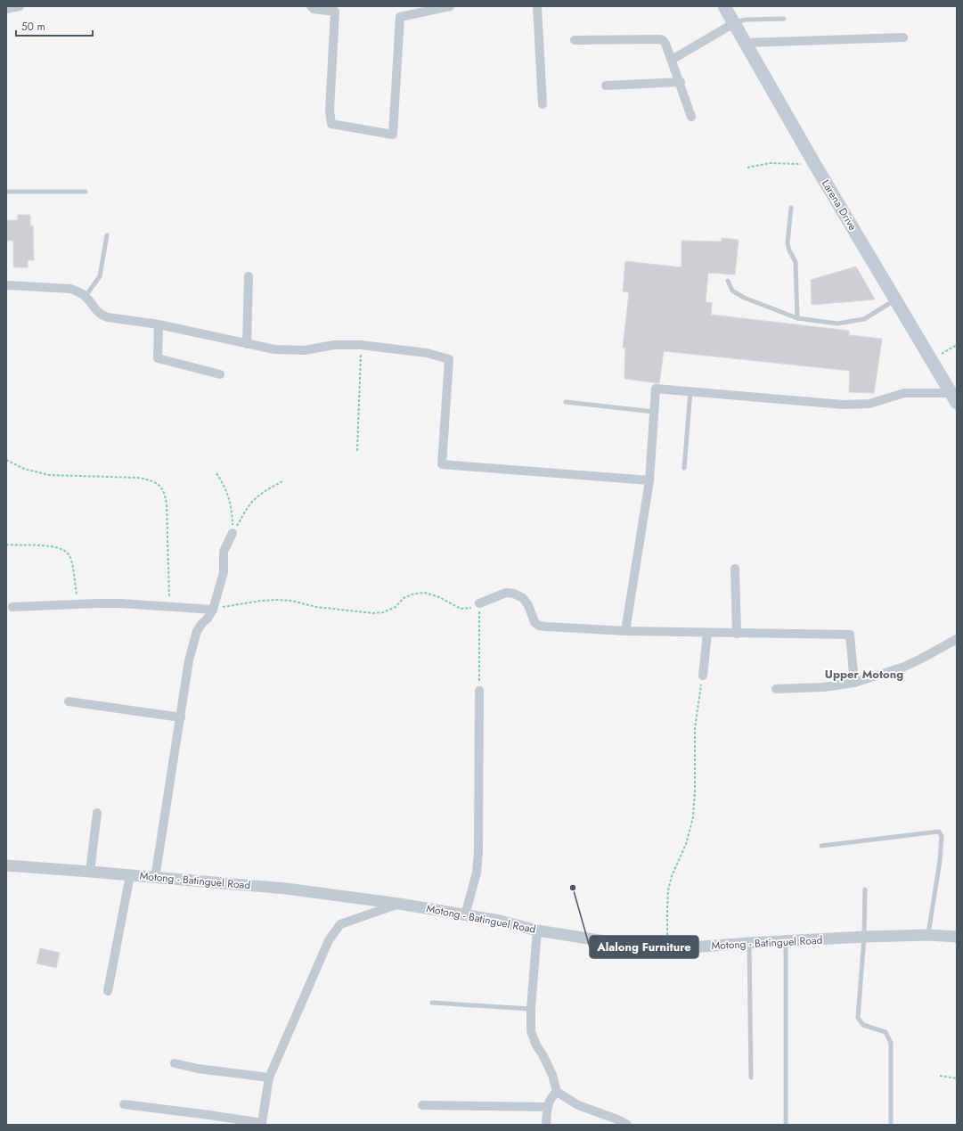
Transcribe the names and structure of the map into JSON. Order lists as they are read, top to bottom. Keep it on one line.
{"streets":{"main road":["Larena Drive"],"street":["Motong - Batinguel Road"]},"districts":["Upper Motong"],"places":["Alalong Furniture"],"scale_bar":"50 m"}
